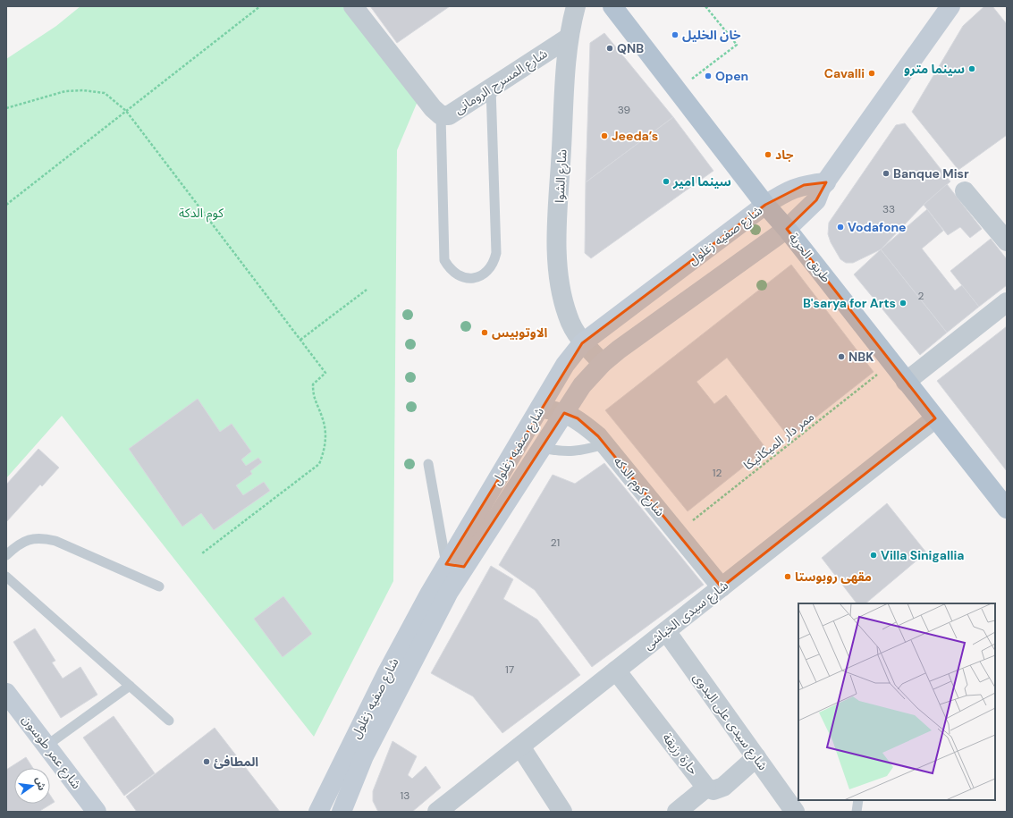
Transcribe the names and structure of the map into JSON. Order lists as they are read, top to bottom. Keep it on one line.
{"streets":{"main road":["شارع صفيه زغلول","طريق الحرية","شارع عمر طوسون"],"street":["شارع المسرح الرومانى","شارع الشوا","شارع كوم الدكه","شارع سيدى الخباشى","شارع سيدى على البدوى","حارة رزيقة"],"path":["ممر دار الميكانيكا"]},"crossings":[["شارع المسرح الرومانى","شارع الشوا"],["شارع الشوا","شارع صفيه زغلول"],["شارع صفيه زغلول","طريق الحرية"],["شارع صفيه زغلول","شارع كوم الدكه"],["طريق الحرية","ممر دار الميكانيكا"],["طريق الحرية","شارع سيدى الخباشى"],["ممر دار الميكانيكا","شارع كوم الدكه"],["شارع كوم الدكه","شارع سيدى الخباشى"],["شارع سيدى الخباشى","شارع سيدى على البدوى"],["شارع سيدى الخباشى","حارة رزيقة"]],"parks":["كوم الدكة"],"places":["خان الخليل","QNB","سينما مترو","Cavalli","Open","Jeeda’s","جاد","Banque Misr","سينما امير","Vodafone","B'sarya for Arts","الاوتوبيس","NBK","Villa Sinigallia","مقهى روبوستا","المطافئ"],"house_numbers":["39","33","2","12","21","17","13"],"north":"right"}
